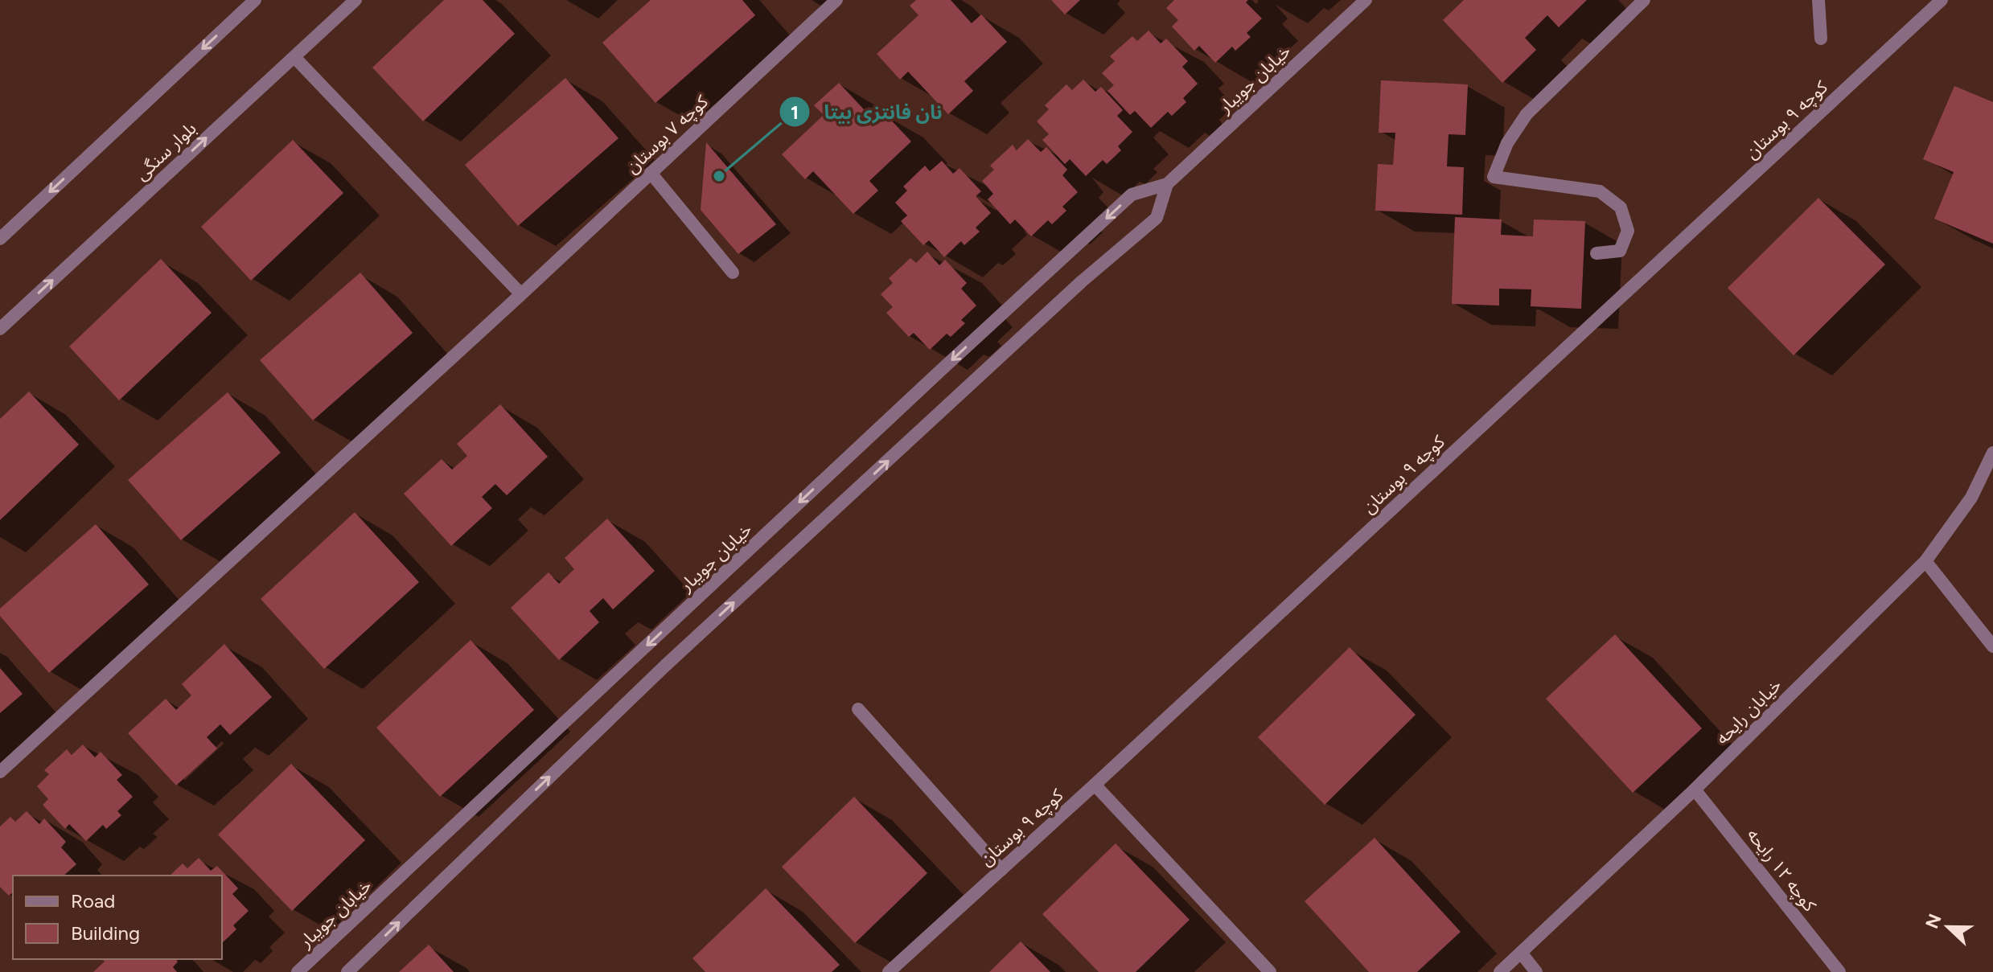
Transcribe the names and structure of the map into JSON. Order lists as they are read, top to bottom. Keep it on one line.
{"streets":{"street":["خیابان جویبار","کوچه ۹ بوستان","کوچه ۷ بوستان","بلوار سنگی","خیابان رایحه","کوچه ۱۲ رایحه"]},"crossings":[["خیابان رایحه","کوچه ۱۲ رایحه"]],"places":["نان فانتزی بیتا"],"legend":["Road","Building"],"north":"left"}
